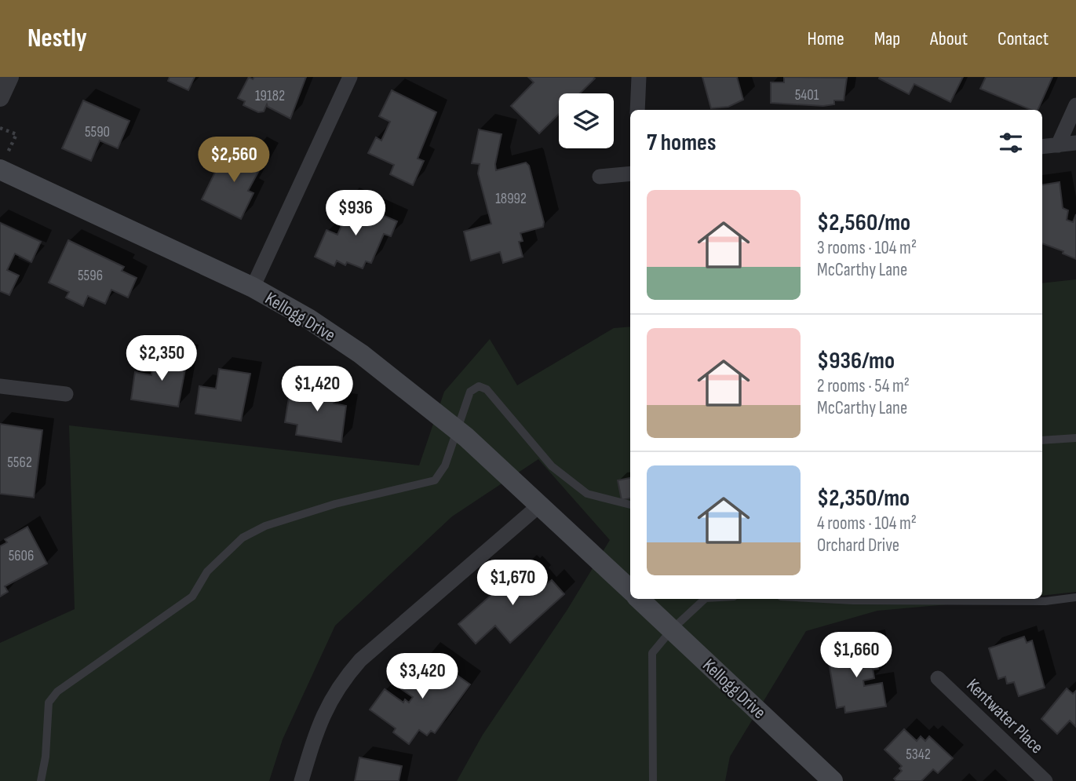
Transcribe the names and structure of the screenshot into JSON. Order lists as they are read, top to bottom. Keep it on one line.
{"streets":{"main road":["Kellogg Drive"],"street":["Kentwater Place"]},"house_numbers":["5401","19182","5590","18992","5596","5562","5606","5342"],"page":{"header":"Nestly","nav":["Home","Map","About","Contact"],"heading":"7 homes","price":["$2,560","$936","$2,350","$1,420","$1,670","$1,660","$3,420"],"list":[{"name":"$2,560/mo","note":"3 rooms · 104 m² · McCarthy Lane"},{"name":"$936/mo","note":"2 rooms · 54 m² · McCarthy Lane"},{"name":"$2,350/mo","note":"4 rooms · 104 m² · Orchard Drive"}]}}
